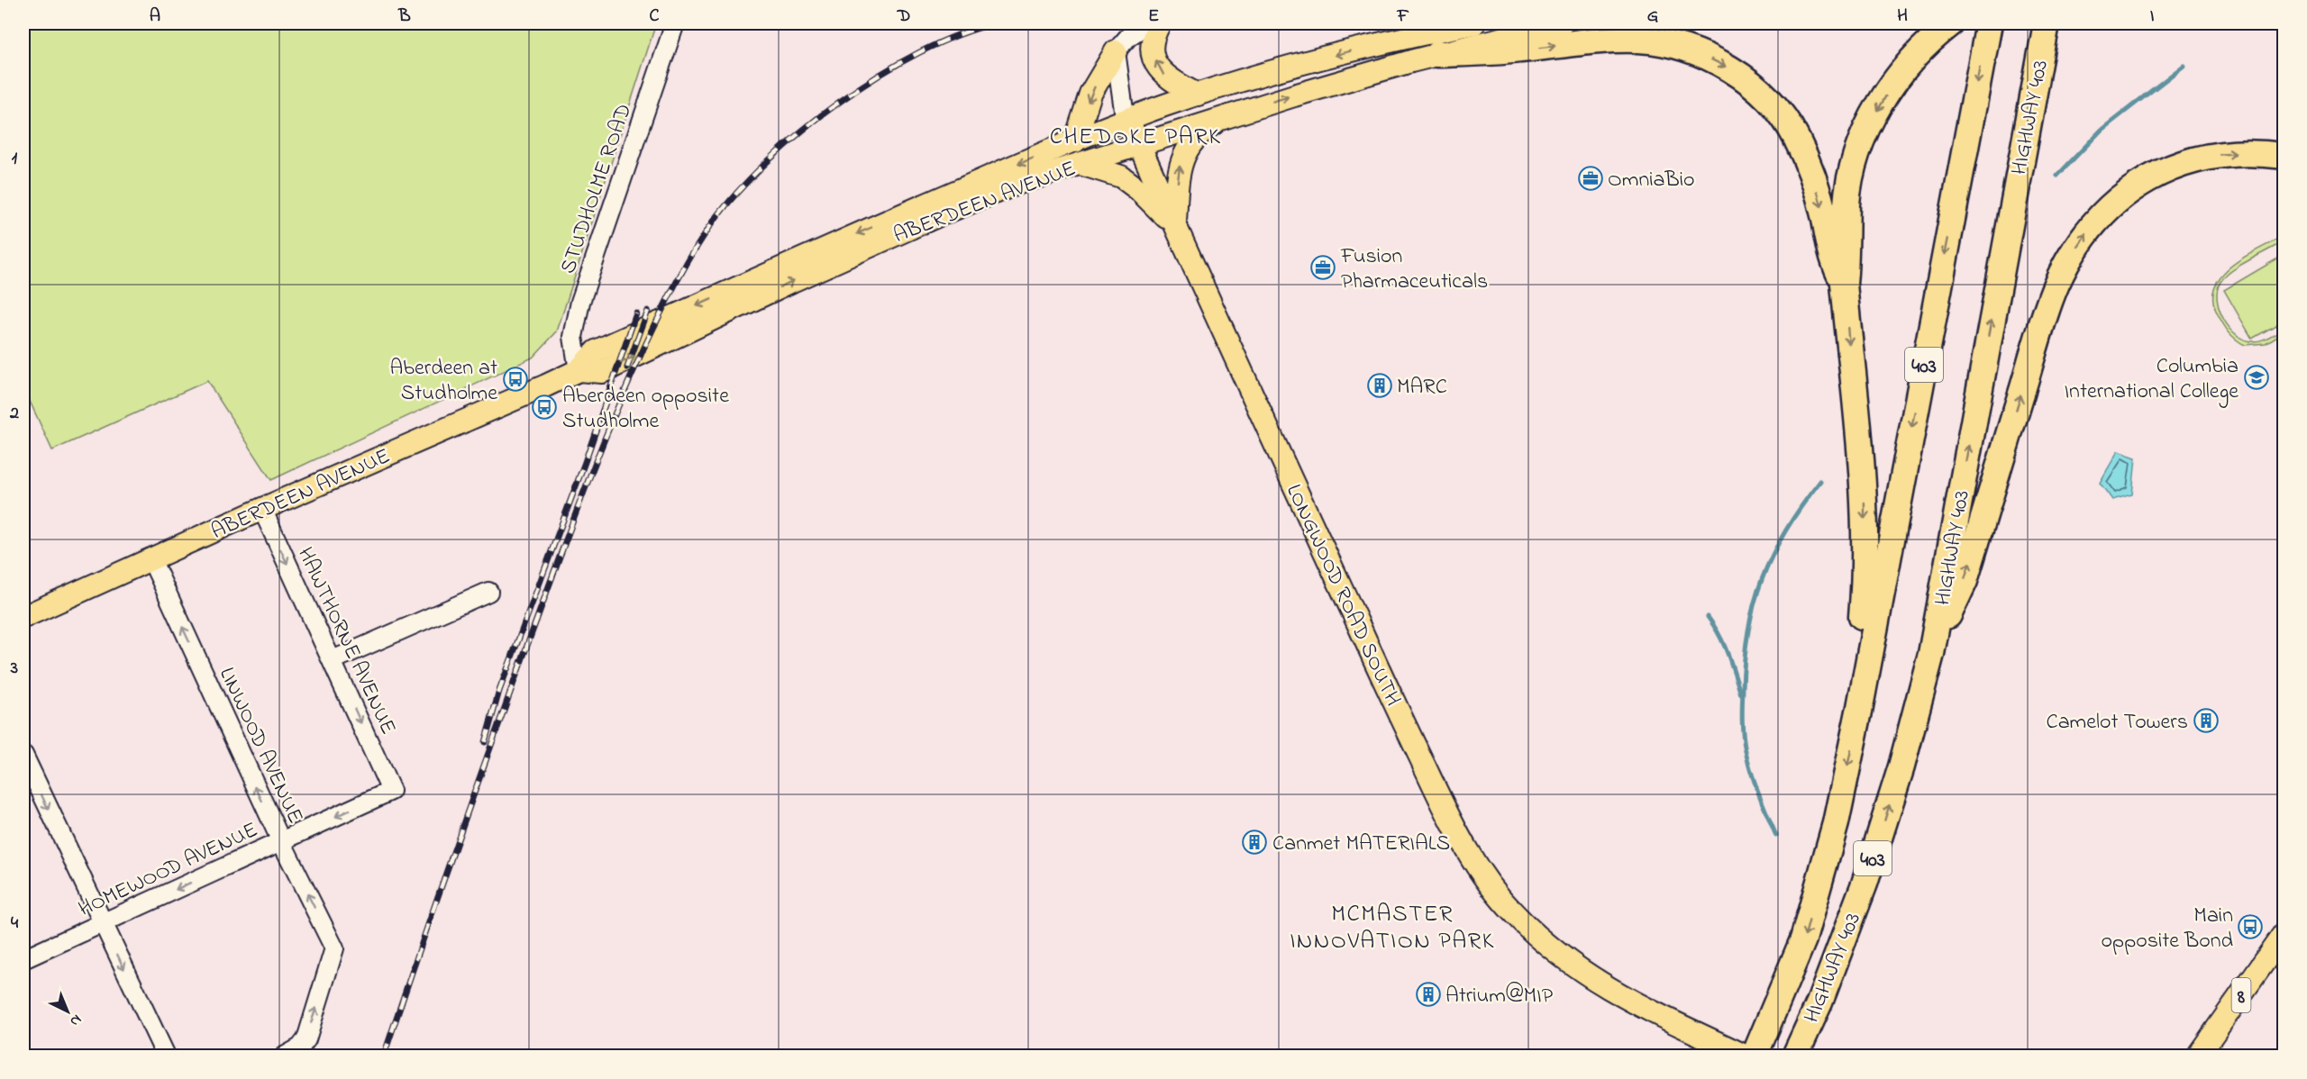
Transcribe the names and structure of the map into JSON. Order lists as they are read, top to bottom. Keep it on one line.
{"streets":{"highway":["HIGHWAY 403","403"],"main road":["ABERDEEN AVENUE","LONGWOOD ROAD SOUTH","8"],"street":["STUDHOLME ROAD","HAWTHORNE AVENUE","LINWOOD AVENUE","HOMEWOOD AVENUE"]},"crossings":[["STUDHOLME ROAD","ABERDEEN AVENUE"],["ABERDEEN AVENUE","LONGWOOD ROAD SOUTH"],["ABERDEEN AVENUE","HAWTHORNE AVENUE"],["ABERDEEN AVENUE","LINWOOD AVENUE"],["HAWTHORNE AVENUE","HOMEWOOD AVENUE"],["LINWOOD AVENUE","HOMEWOOD AVENUE"]],"one_way":["HAWTHORNE AVENUE","LINWOOD AVENUE","HOMEWOOD AVENUE"],"districts":["CHEDOKE PARK","MCMASTER INNOVATION PARK"],"places":{"office":["OmniaBio","Fusion Pharmaceuticals"],"school or university":["Columbia International College"],"bus stop":["Aberdeen at Studholme","Aberdeen opposite Studholme","Main opposite Bond"],"building":["MARC","Camelot Towers","Canmet MATERIALS","Atrium@MIP"]},"north":"bottom right","grid":{"columns":["A","B","C","D","E","F","G","H","I"],"rows":["1","2","3","4"]}}
